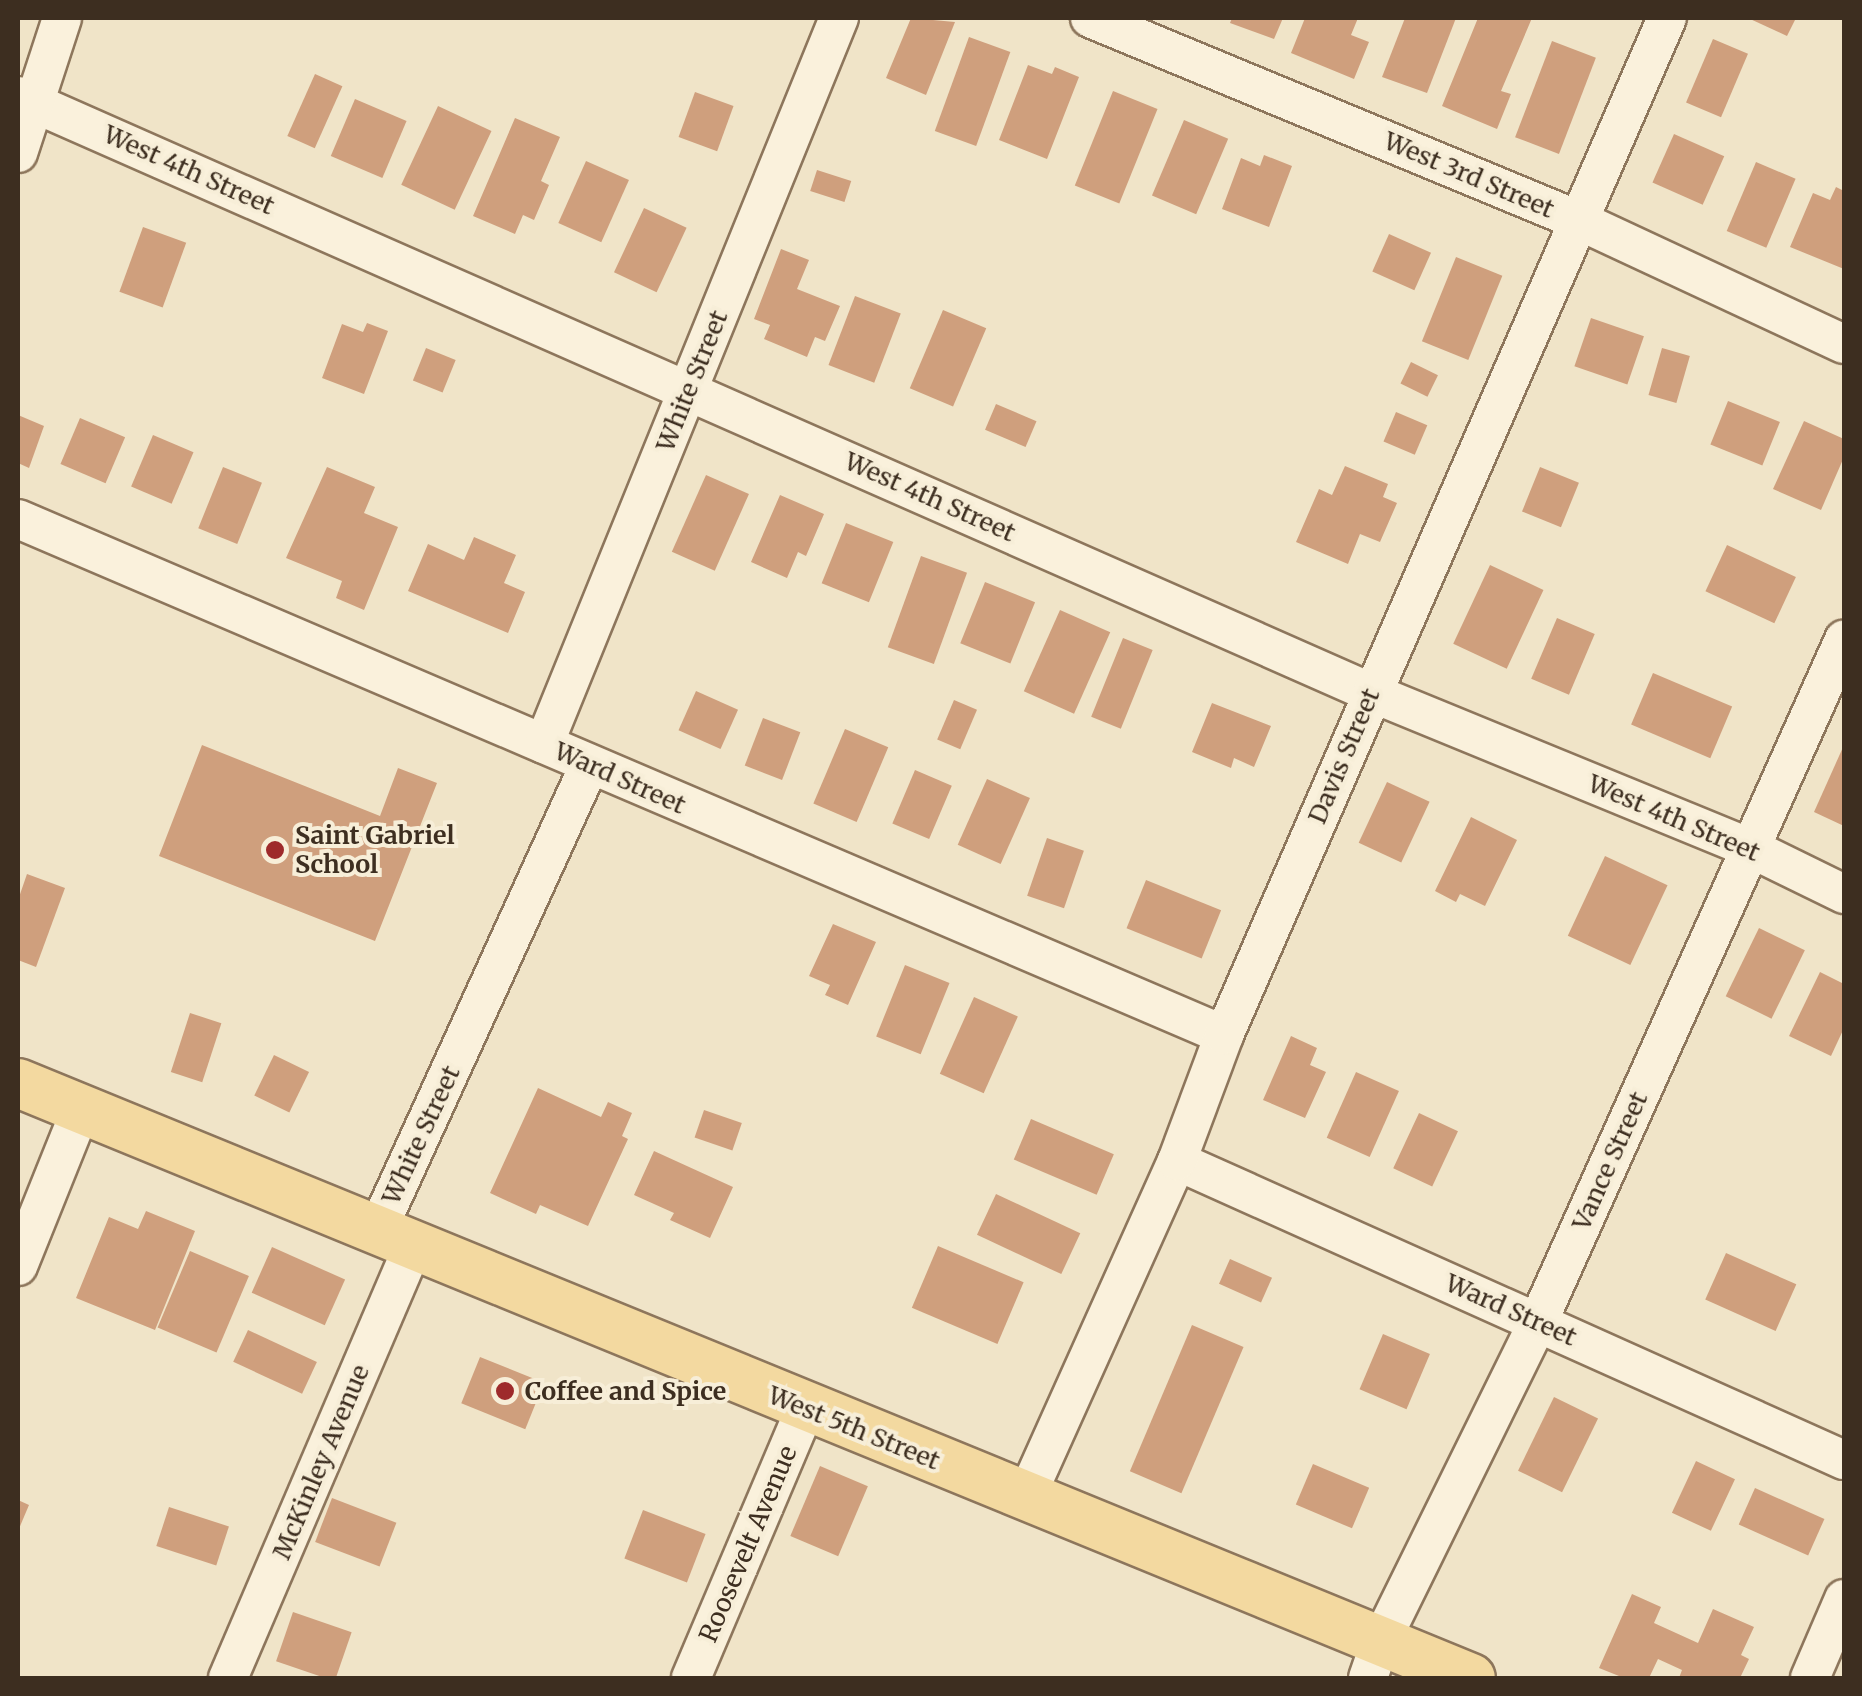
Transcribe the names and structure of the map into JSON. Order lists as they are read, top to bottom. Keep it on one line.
{"streets":{"main road":["West 5th Street"],"street":["West 4th Street","West 3rd Street","White Street","Davis Street","Ward Street","Vance Street","McKinley Avenue","Roosevelt Avenue"]},"crossings":[["West 4th Street","White Street"],["West 4th Street","Davis Street"],["West 4th Street","Vance Street"],["West 3rd Street","Davis Street"],["White Street","Ward Street"],["White Street","West 5th Street"],["White Street","McKinley Avenue"],["Davis Street","Ward Street"],["Davis Street","West 5th Street"],["Ward Street","Vance Street"],["Vance Street","West 5th Street"],["West 5th Street","McKinley Avenue"],["West 5th Street","Roosevelt Avenue"]],"places":["Saint Gabriel School","Coffee and Spice"]}
